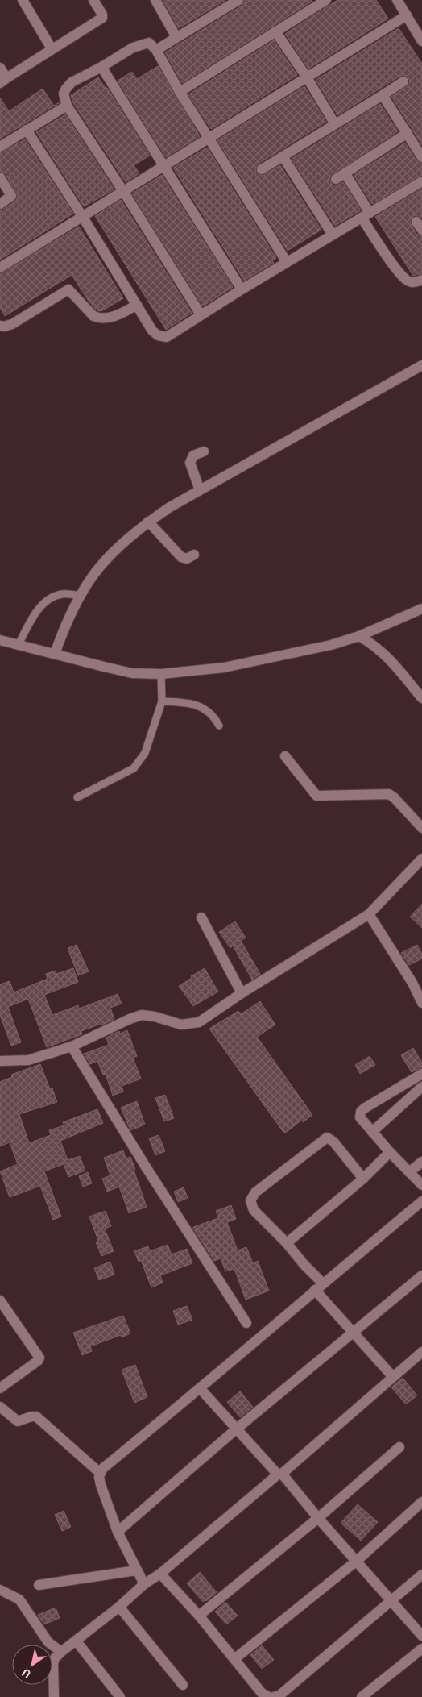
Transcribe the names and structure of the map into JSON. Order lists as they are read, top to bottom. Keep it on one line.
{"north":"bottom left"}
